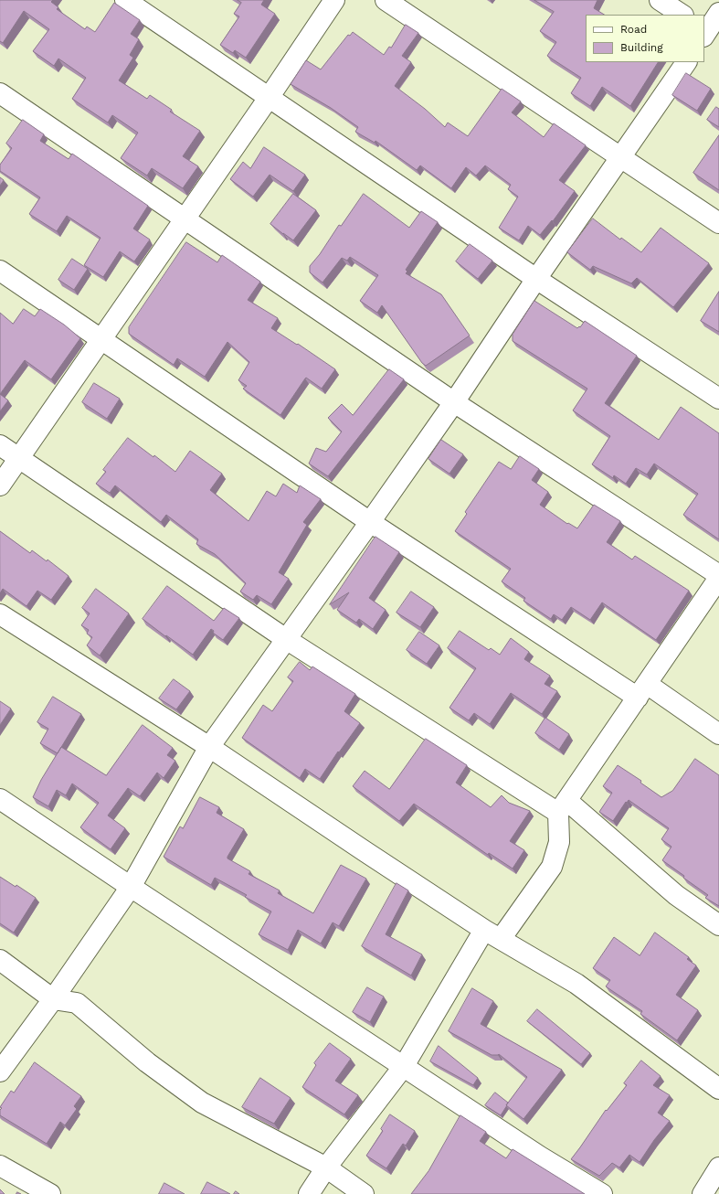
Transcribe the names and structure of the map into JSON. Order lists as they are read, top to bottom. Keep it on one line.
{"legend":["Road","Building"]}
